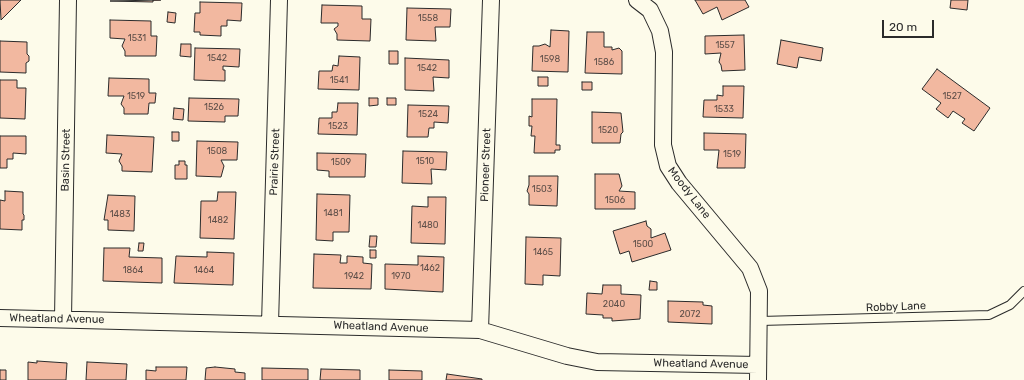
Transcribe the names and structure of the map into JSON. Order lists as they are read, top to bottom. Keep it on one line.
{"streets":{"street":["Basin Street","Prairie Street","Pioneer Street","Moody Lane","Wheatland Avenue"],"lane":["Robby Lane"]},"crossings":[["Basin Street","Wheatland Avenue"],["Prairie Street","Wheatland Avenue"],["Pioneer Street","Wheatland Avenue"],["Moody Lane","Robby Lane"],["Moody Lane","Wheatland Avenue"]],"house_numbers":["1558","1531","1557","1542","1598","1586","1542","1541","1519","1527","1526","1533","1524","1523","1520","1508","1519","1510","1509","1503","1506","1481","1483","1482","1480","1500","1465","1462","1864","1464","1942","1970","2040","2072"],"scale_bar":"20 m"}
